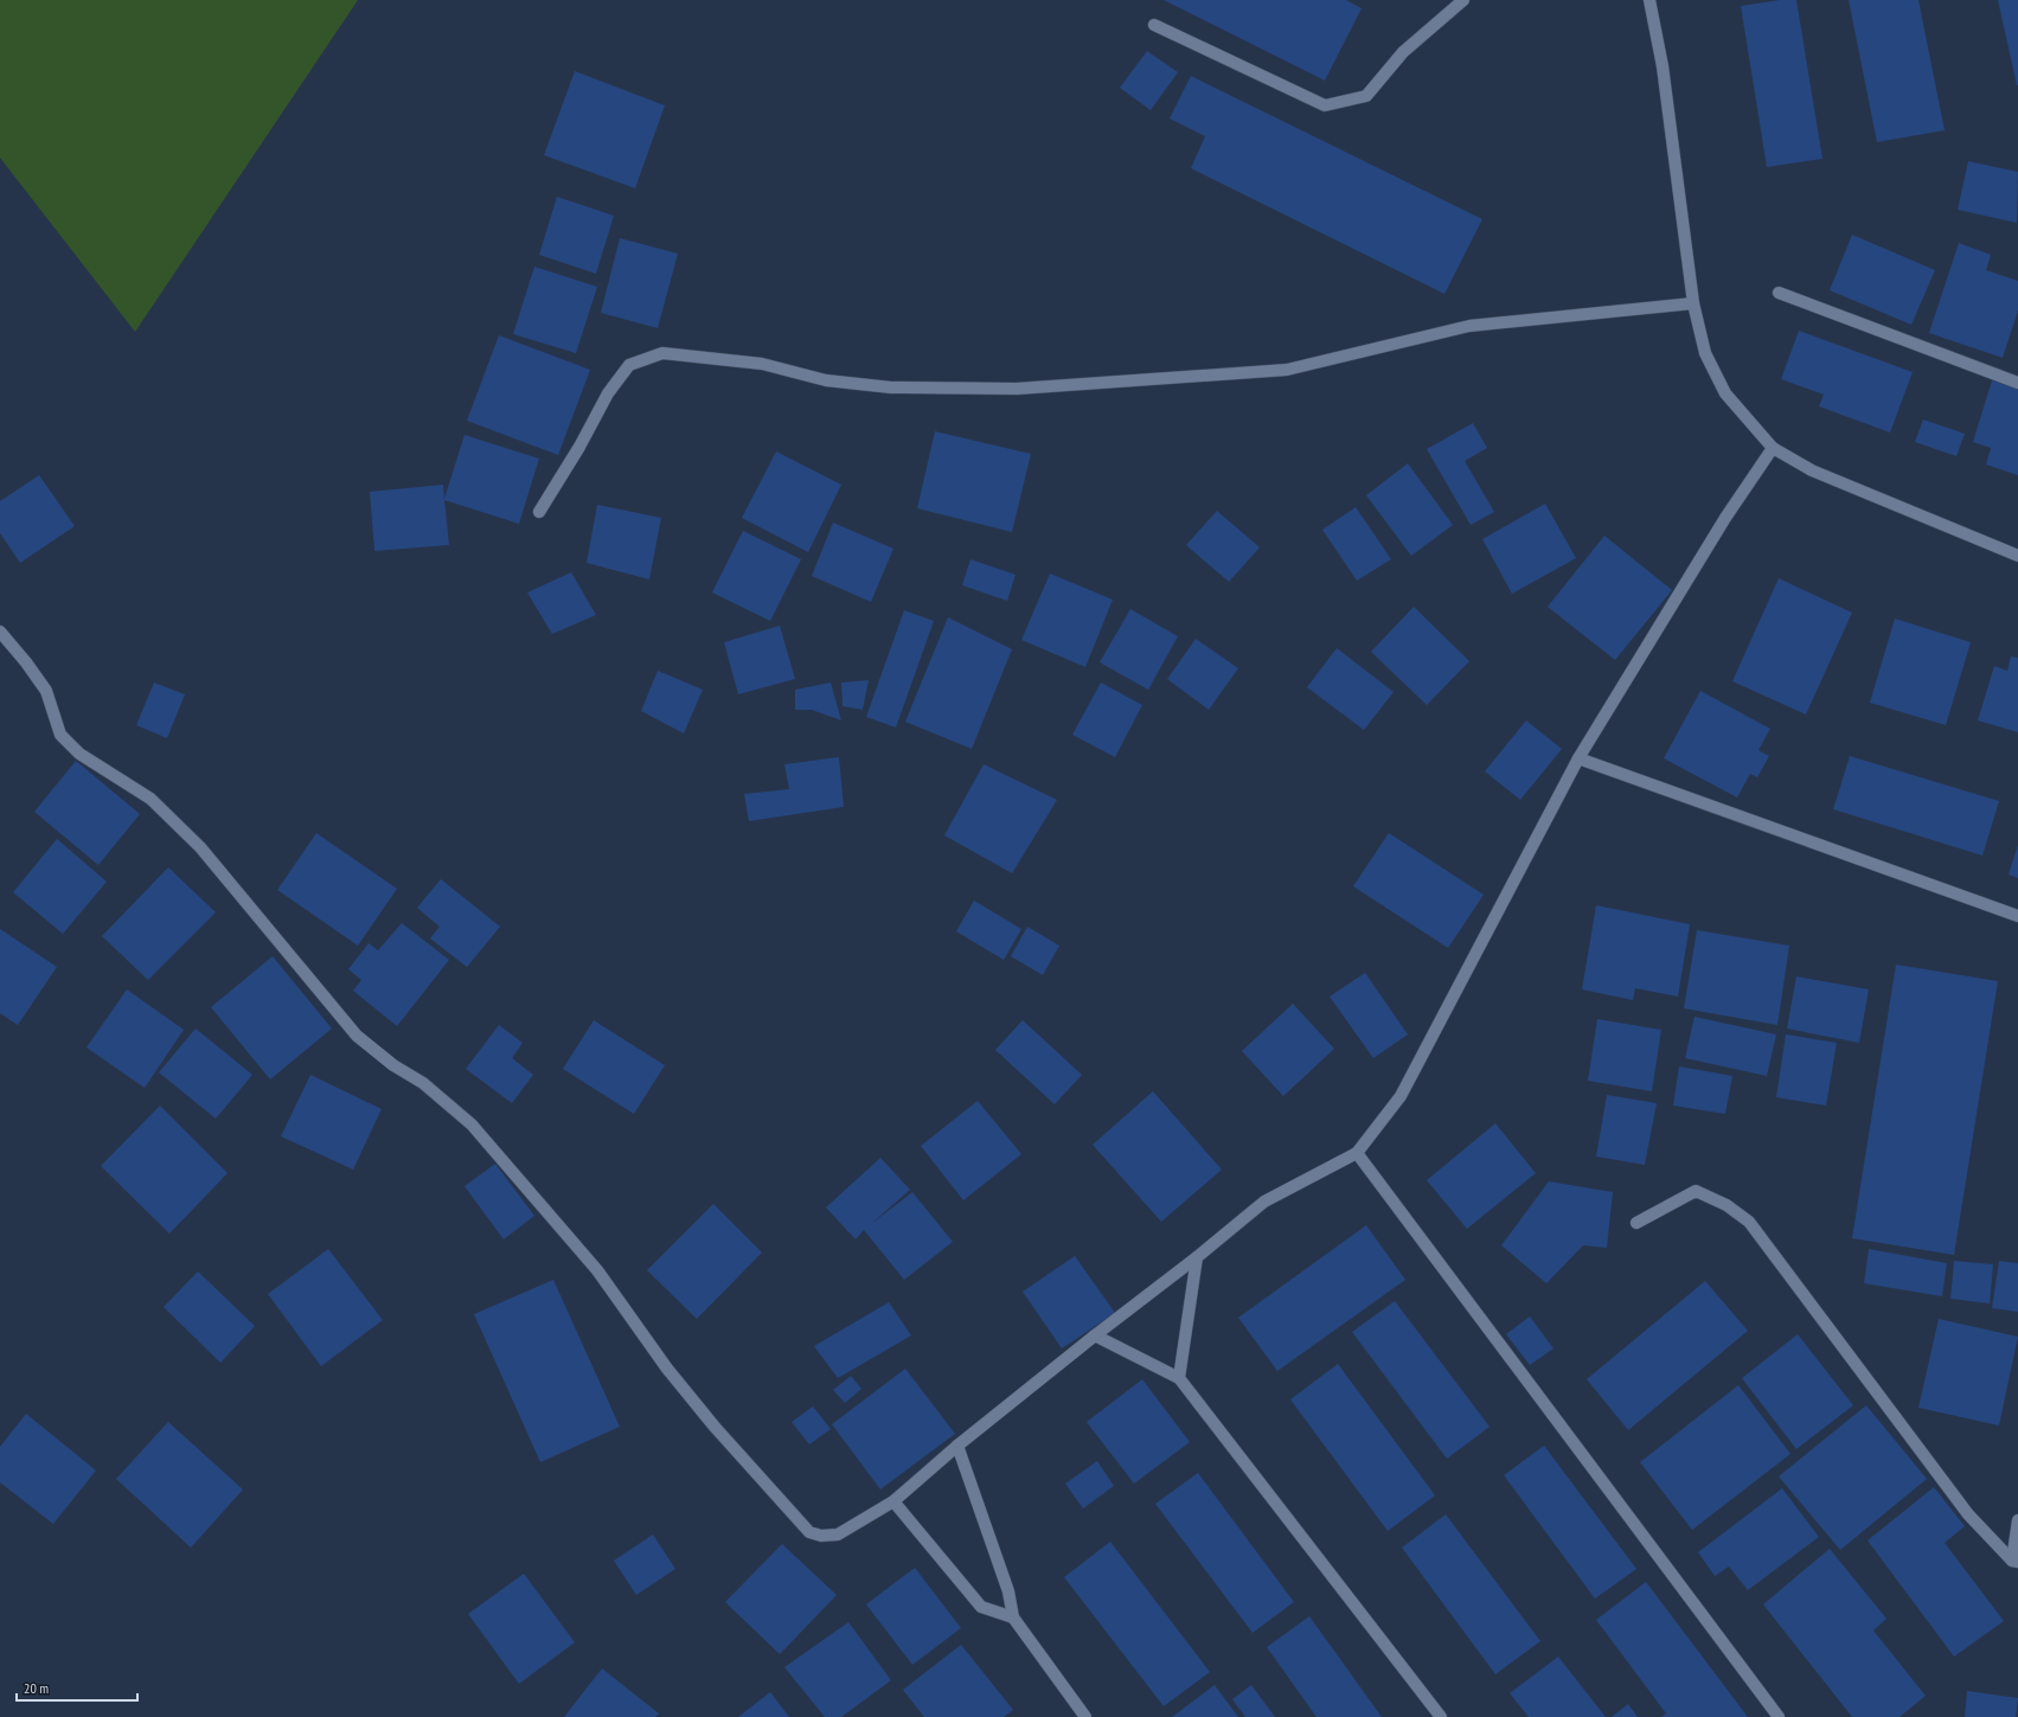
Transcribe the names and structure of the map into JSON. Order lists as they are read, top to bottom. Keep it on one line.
{"scale_bar":"20 m"}
